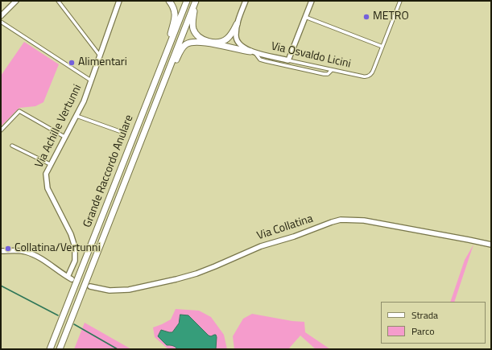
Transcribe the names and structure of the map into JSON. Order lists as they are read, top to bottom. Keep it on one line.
{"streets":{"highway":["Grande Raccordo Anulare"],"street":["Via Osvaldo Licini","Via Achille Vertunni","Via Collatina"]},"places":["METRO","Alimentari","Collatina/Vertunni"],"legend":["Strada","Parco"]}
